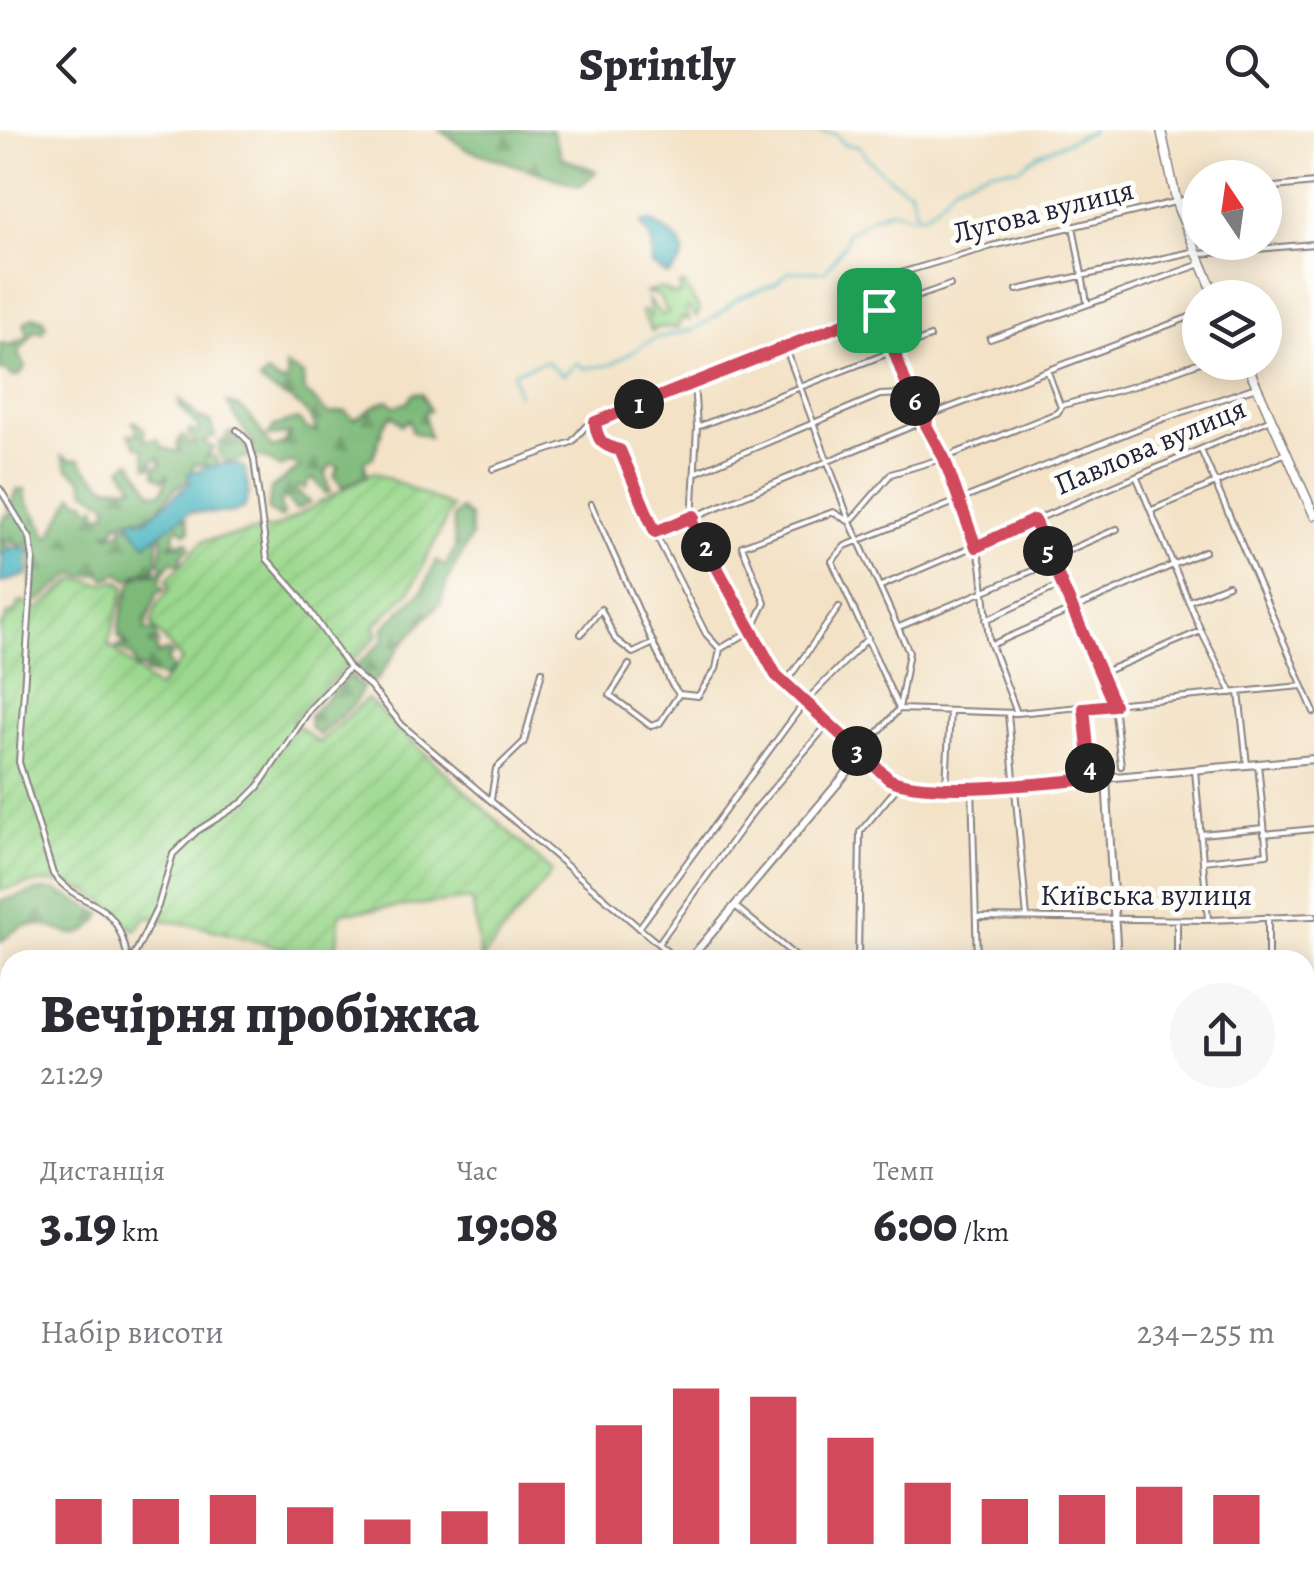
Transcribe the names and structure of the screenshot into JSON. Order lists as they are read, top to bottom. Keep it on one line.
{"streets":{"street":["Лугова вулиця","Павлова вулиця","Київська вулиця"]},"north":"top","page":{"header":"Sprintly","pins":["6","1","2","5","3","4"],"heading":["Вечірня пробіжка","21:29"],"stats":[["Дистанція","3.19 km"],["Час","19:08"],["Темп","6:00 /km"]],"chart":["Набір висоти","234–255 m"]}}
